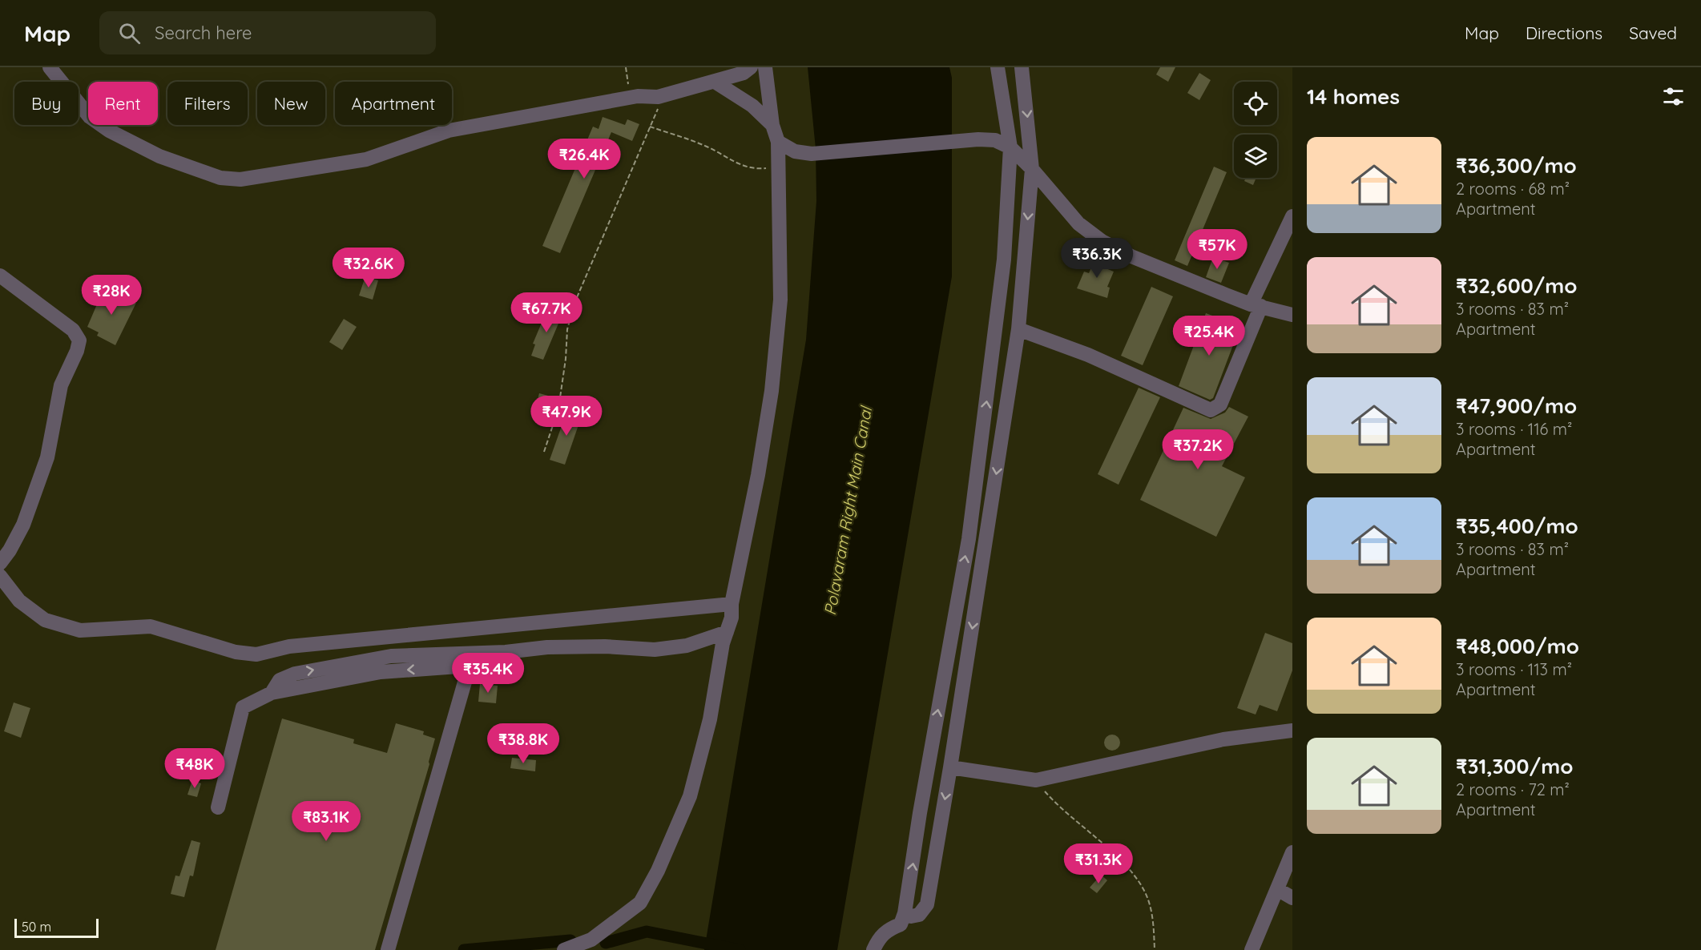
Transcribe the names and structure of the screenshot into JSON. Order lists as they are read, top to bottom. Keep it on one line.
{"water":["Polavaram Right Main Canal"],"scale_bar":"50 m","page":{"header":"Map","search":"Search here","nav":["Map","Directions","Saved"],"heading":"14 homes","chip":["Buy","Rent","Filters","New","Apartment"],"list":[{"name":"₹36,300/mo","note":"2 rooms · 68 m² · Apartment"},{"name":"₹32,600/mo","note":"3 rooms · 83 m² · Apartment"},{"name":"₹47,900/mo","note":"3 rooms · 116 m² · Apartment"},{"name":"₹35,400/mo","note":"3 rooms · 83 m² · Apartment"},{"name":"₹48,000/mo","note":"3 rooms · 113 m² · Apartment"},{"name":"₹31,300/mo","note":"2 rooms · 72 m² · Apartment"}],"price":["₹26.4K","₹57K","₹36.3K","₹32.6K","₹28K","₹67.7K","₹25.4K","₹47.9K","₹37.2K","₹35.4K","₹38.8K","₹48K","₹83.1K","₹31.3K"],"scale":"50 m"}}
